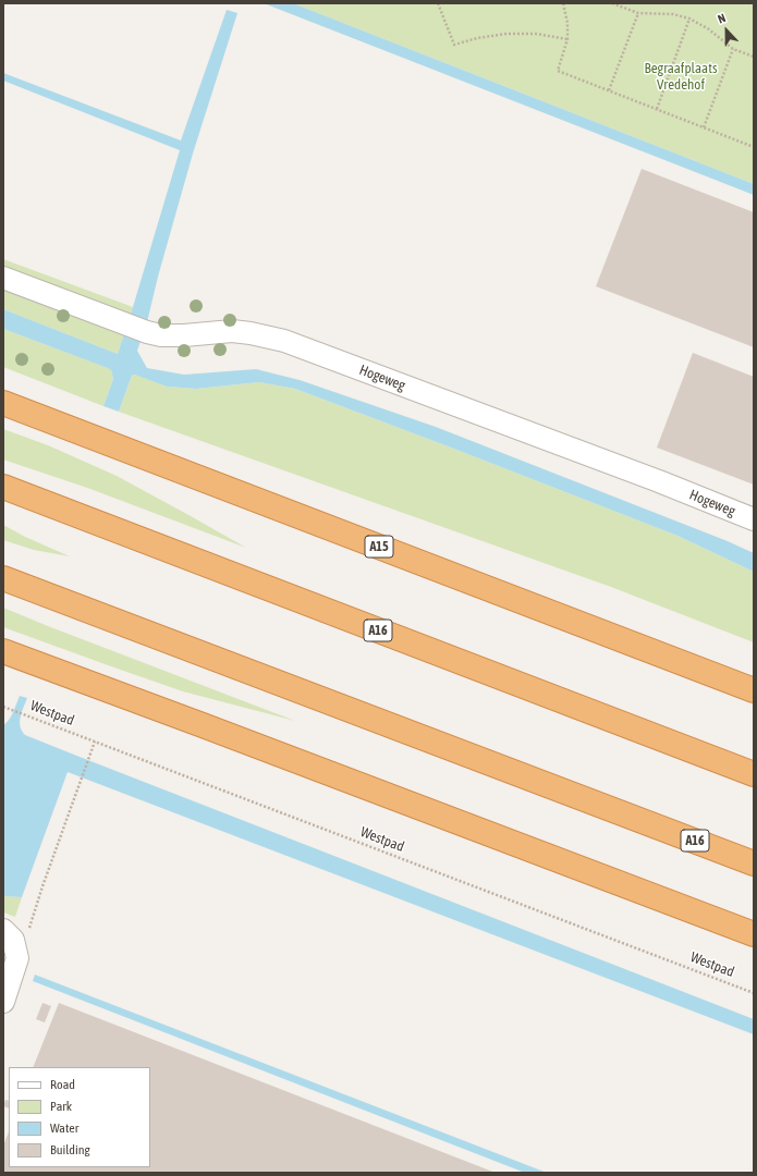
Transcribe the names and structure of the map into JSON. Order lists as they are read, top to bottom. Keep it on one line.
{"streets":{"highway":["A15","A16"],"street":["Hogeweg"],"path":["Westpad"]},"parks":["Begraafplaats Vredehof"],"legend":["Road","Park","Water","Building"],"north":"top"}
